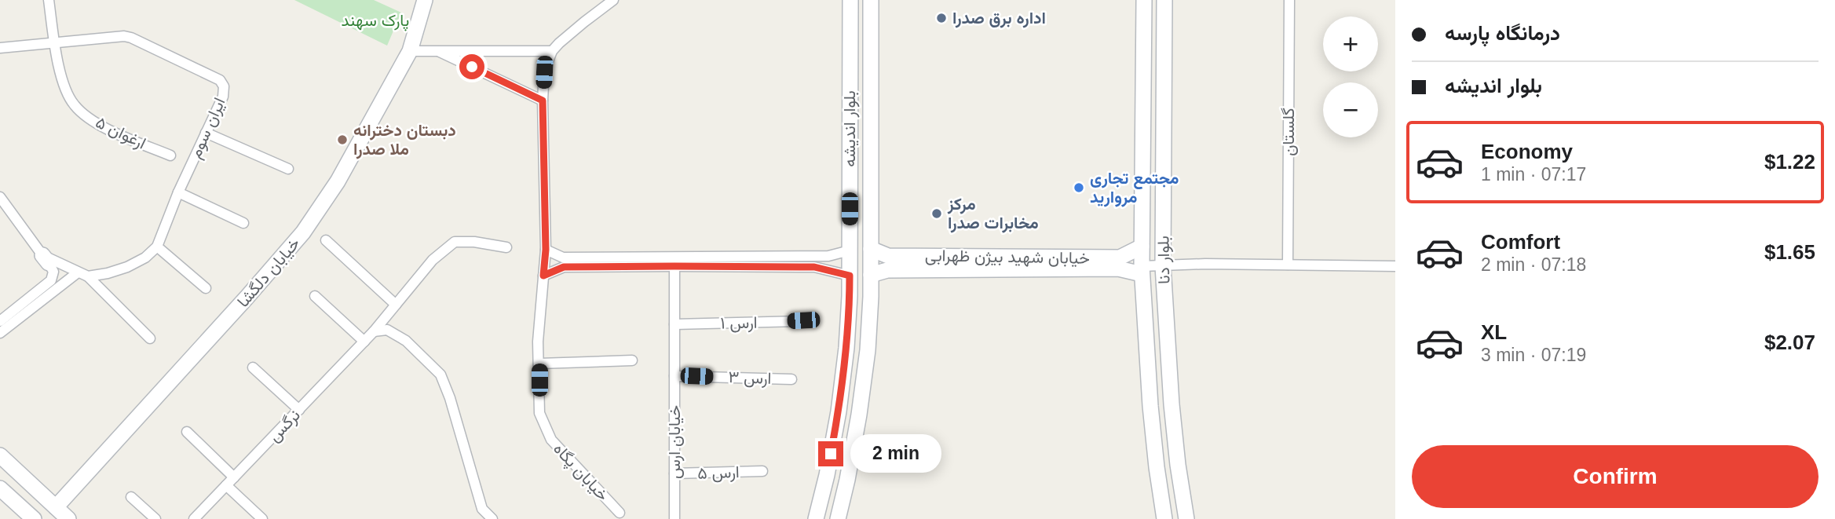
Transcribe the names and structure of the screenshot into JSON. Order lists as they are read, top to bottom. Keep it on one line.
{"streets":{"street":["ایران سوم","بلوار اندیشه","گلستان","ارغوان ۵","خیابان شهید بیژن ظهرابی","بلوار دنا","خیابان دلگشا","ارس ۱","ارس ۳","نرگس","خیابان ارس","خیابان پگاه","ارس ۵"]},"crossings":[["ایران سوم","ارغوان ۵"],["بلوار اندیشه","خیابان شهید بیژن ظهرابی"],["خیابان شهید بیژن ظهرابی","بلوار دنا"],["ارس ۱","خیابان ارس"],["ارس ۳","خیابان ارس"],["خیابان ارس","ارس ۵"]],"parks":["پارک سهند"],"places":["اداره برق صدرا","دبستان دخترانه ملا صدرا","مجتمع تجاری مروارید","مرکز مخابرات صدرا"],"page":{"banner":["درمانگاه پارسه","بلوار اندیشه"],"map_buttons":["+","−"],"list":[{"name":"Economy","note":"1 min · 07:17","value":"$1.22"},{"name":"Comfort","note":"2 min · 07:18","value":"$1.65"},{"name":"XL","note":"3 min · 07:19","value":"$2.07"}],"bubble":"2 min","buttons":"Confirm"}}
